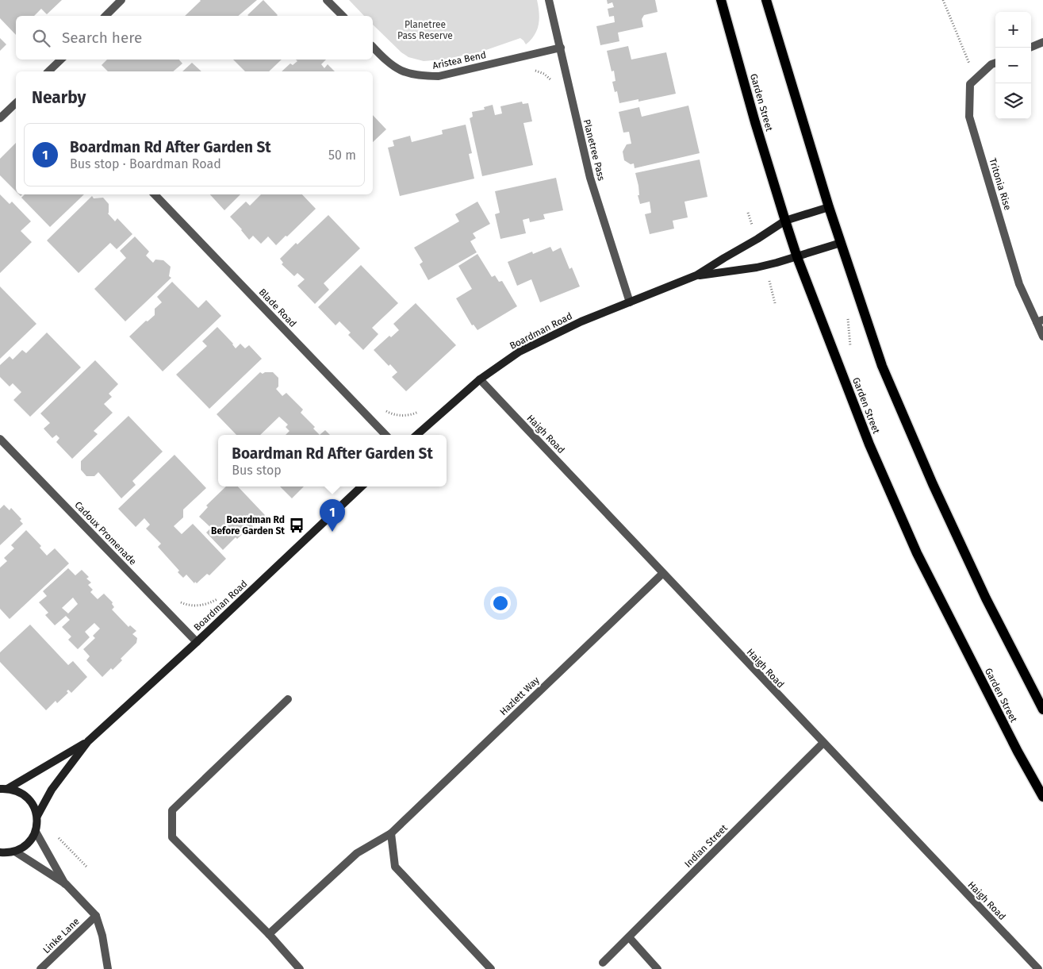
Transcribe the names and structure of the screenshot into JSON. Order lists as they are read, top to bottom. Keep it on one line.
{"streets":{"main road":["Garden Street"],"street":["Aristea Bend","Planetree Pass","Tritonia Rise","Blade Road","Boardman Road","Haigh Road","Cadoux Promenade","Hazlett Way","Indian Street","Linke Lane"]},"crossings":[["Aristea Bend","Planetree Pass"],["Garden Street","Boardman Road"],["Planetree Pass","Boardman Road"],["Boardman Road","Haigh Road"],["Boardman Road","Cadoux Promenade"],["Haigh Road","Hazlett Way"],["Haigh Road","Indian Street"]],"parks":["Planetree Pass Reserve"],"places":{"bus stop":["Boardman Rd Before Garden St"]},"page":{"map_buttons":["+","−"],"search":"Search here","heading":"Nearby","list":[{"mark":"1","name":"Boardman Rd After Garden St","note":"Bus stop · Boardman Road","value":"50 m"}],"popup":["Boardman Rd After Garden St","Bus stop"],"pins":"1"}}
